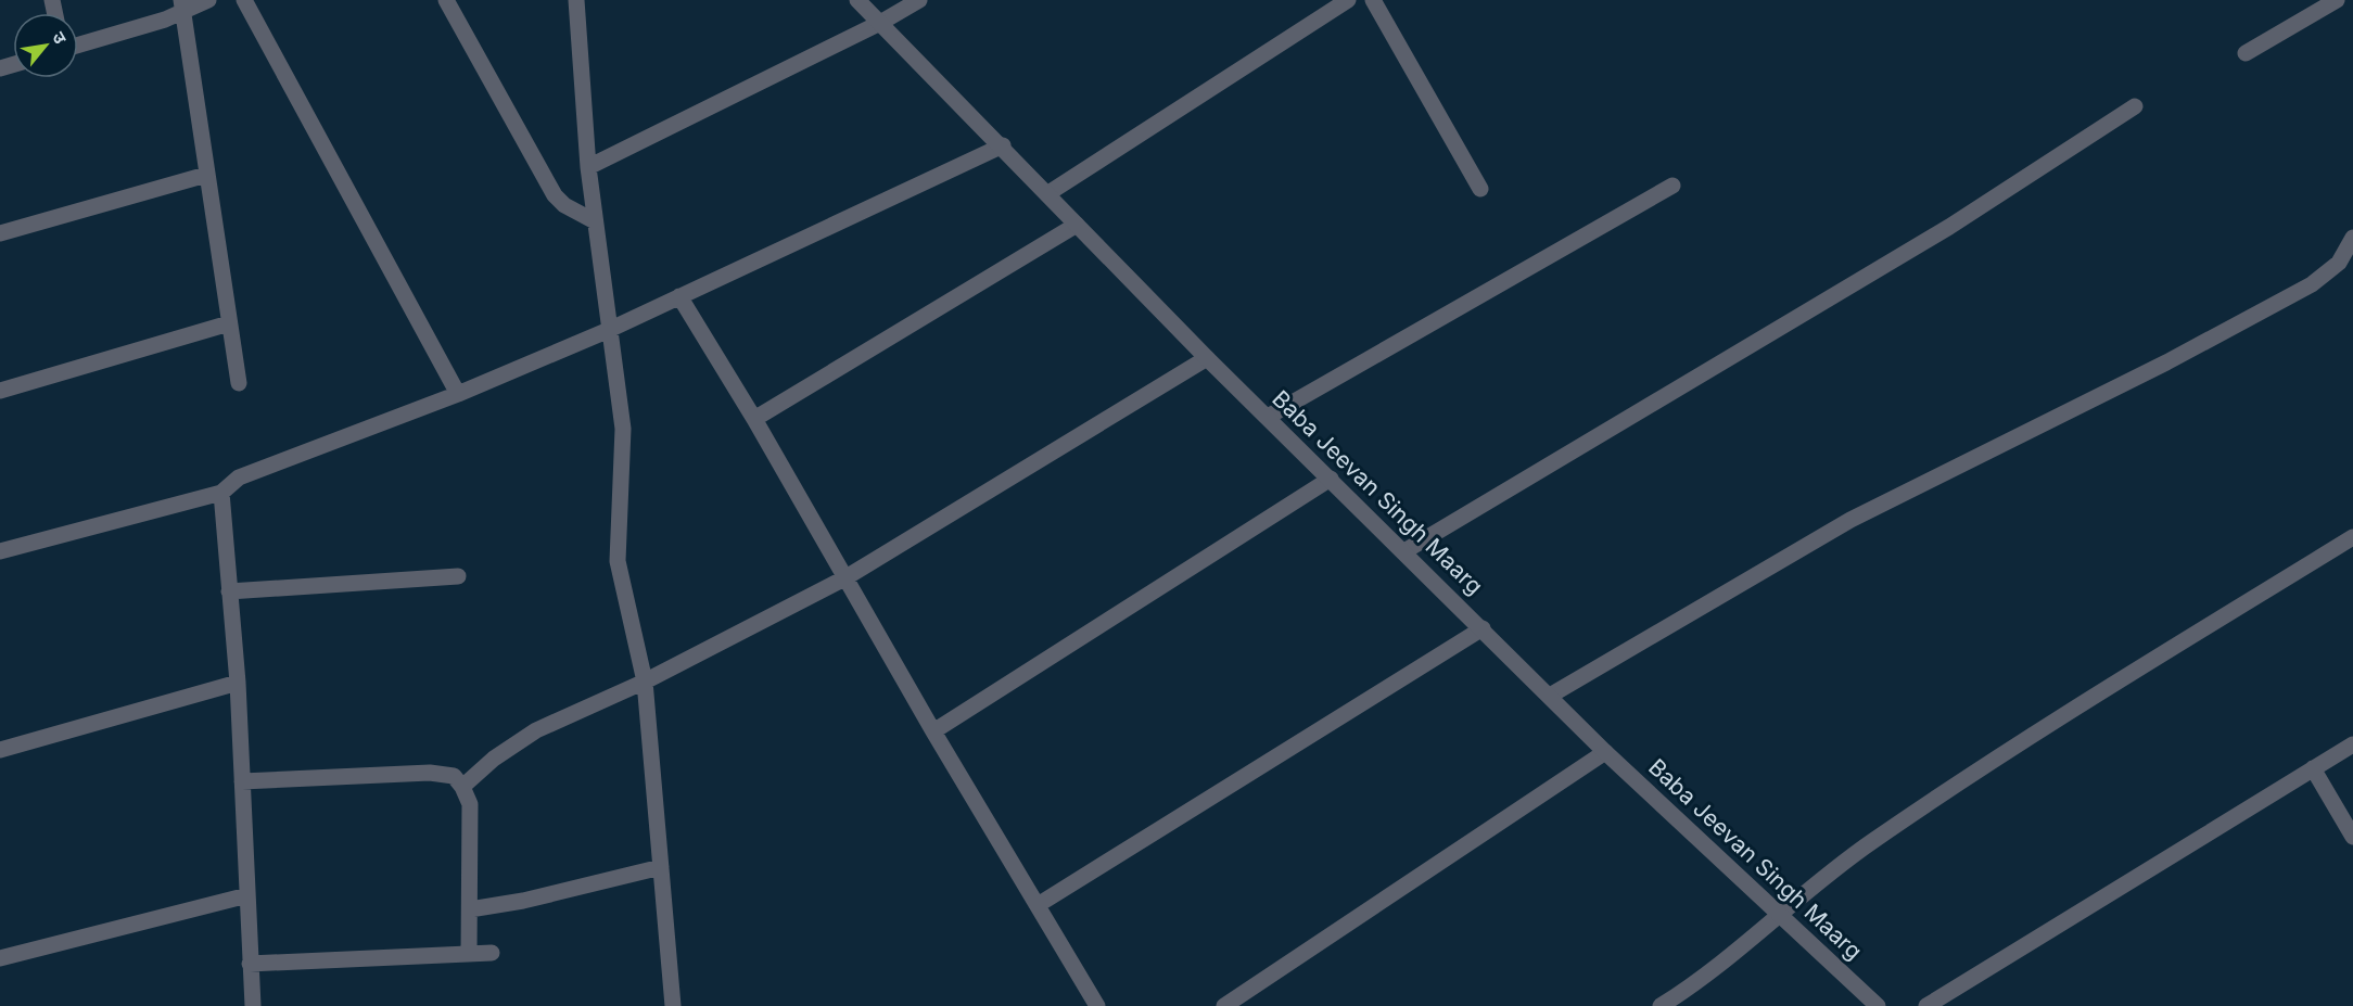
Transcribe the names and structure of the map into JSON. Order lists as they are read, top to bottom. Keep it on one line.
{"streets":{"street":["Baba Jeevan Singh Maarg"]},"north":"top right"}
